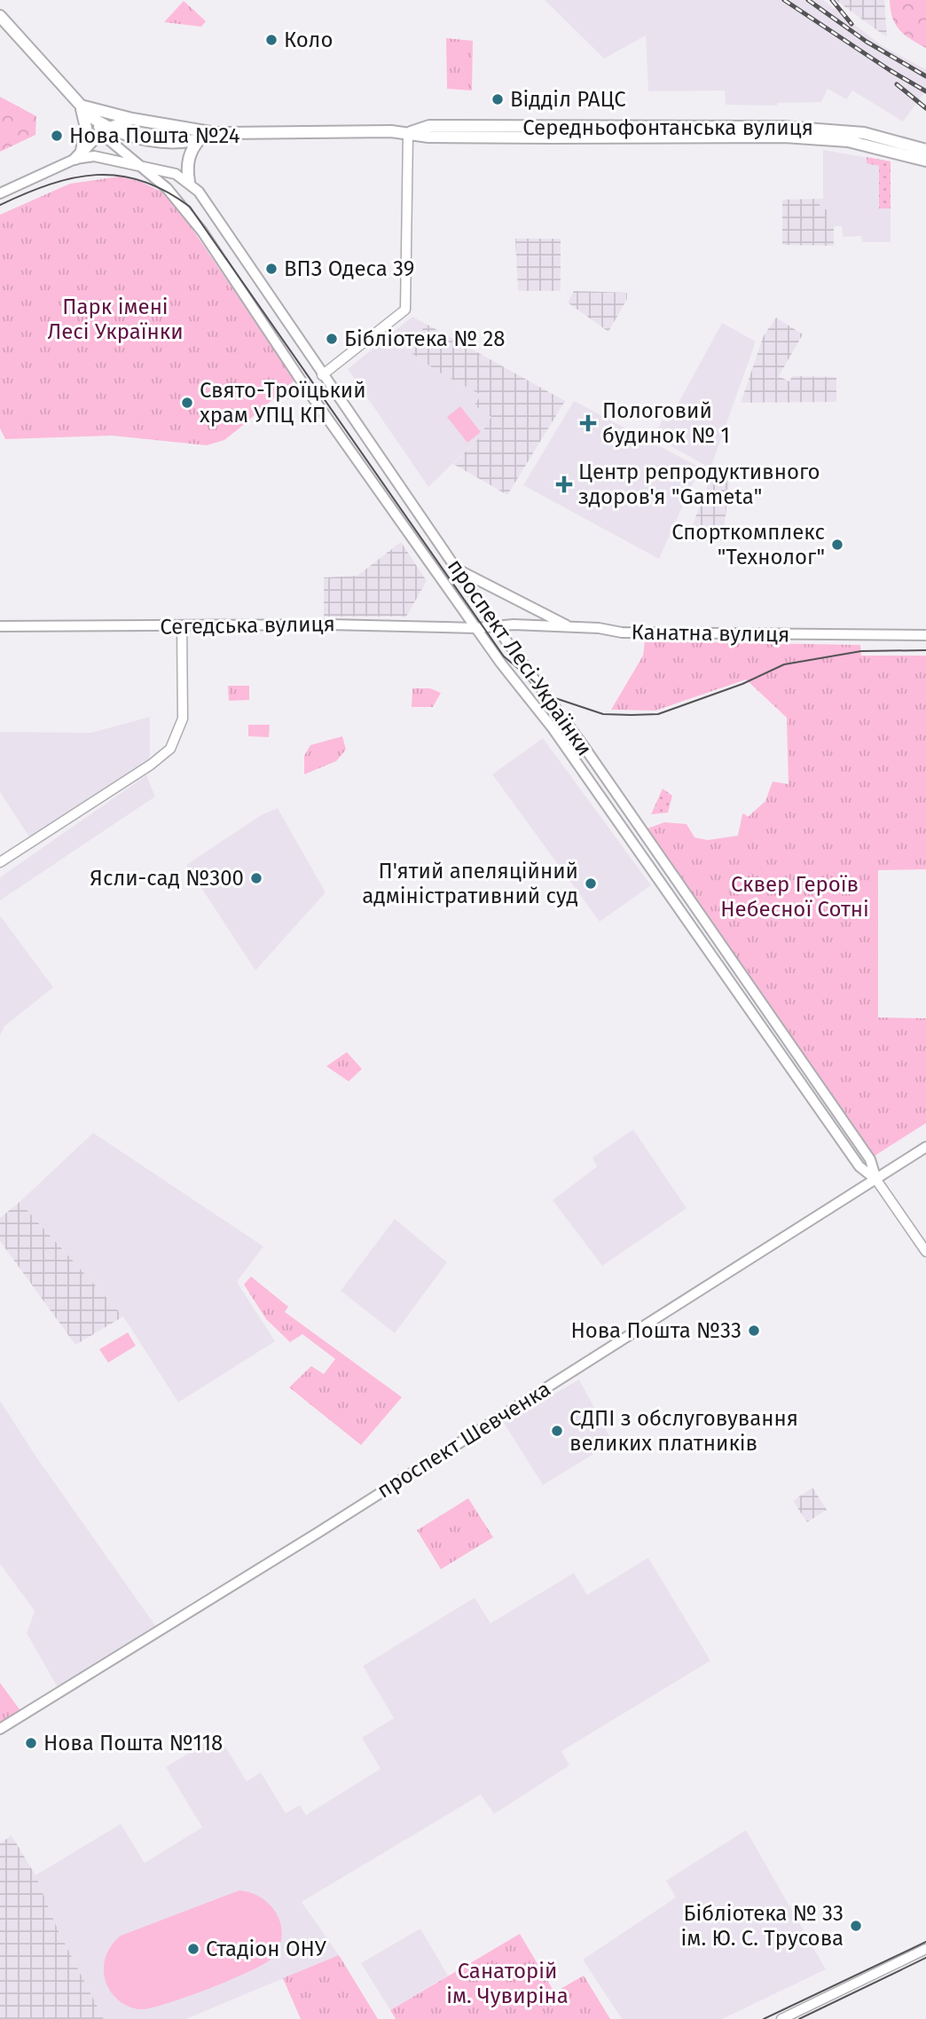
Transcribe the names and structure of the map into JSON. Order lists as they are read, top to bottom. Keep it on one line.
{"streets":{"main road":["Середньофонтанська вулиця","Сегедська вулиця","Канатна вулиця","проспект Лесі Українки","проспект Шевченка"]},"crossings":[["Середньофонтанська вулиця","проспект Лесі Українки"],["Сегедська вулиця","Канатна вулиця"],["Сегедська вулиця","проспект Лесі Українки"],["Канатна вулиця","проспект Лесі Українки"],["проспект Лесі Українки","проспект Шевченка"]],"parks":["Парк імені Лесі Українки","Сквер Героїв Небесної Сотні","Санаторій ім. Чувиріна"],"places":{"other":["Коло","Відділ РАЦС","Нова Пошта №24","ВПЗ Одеса 39","Бібліотека № 28","Свято-Троїцький храм УПЦ КП","Спорткомплекс \"Технолог\"","Ясли-сад №300","П'ятий апеляційний адміністративний суд","Нова Пошта №33","СДПІ з обслуговування великих платників","Нова Пошта №118","Бібліотека № 33 ім. Ю. С. Трусова","Стадіон ОНУ"],"health":["Пологовий будинок № 1","Центр репродуктивного здоров'я \"Gameta\""]}}
